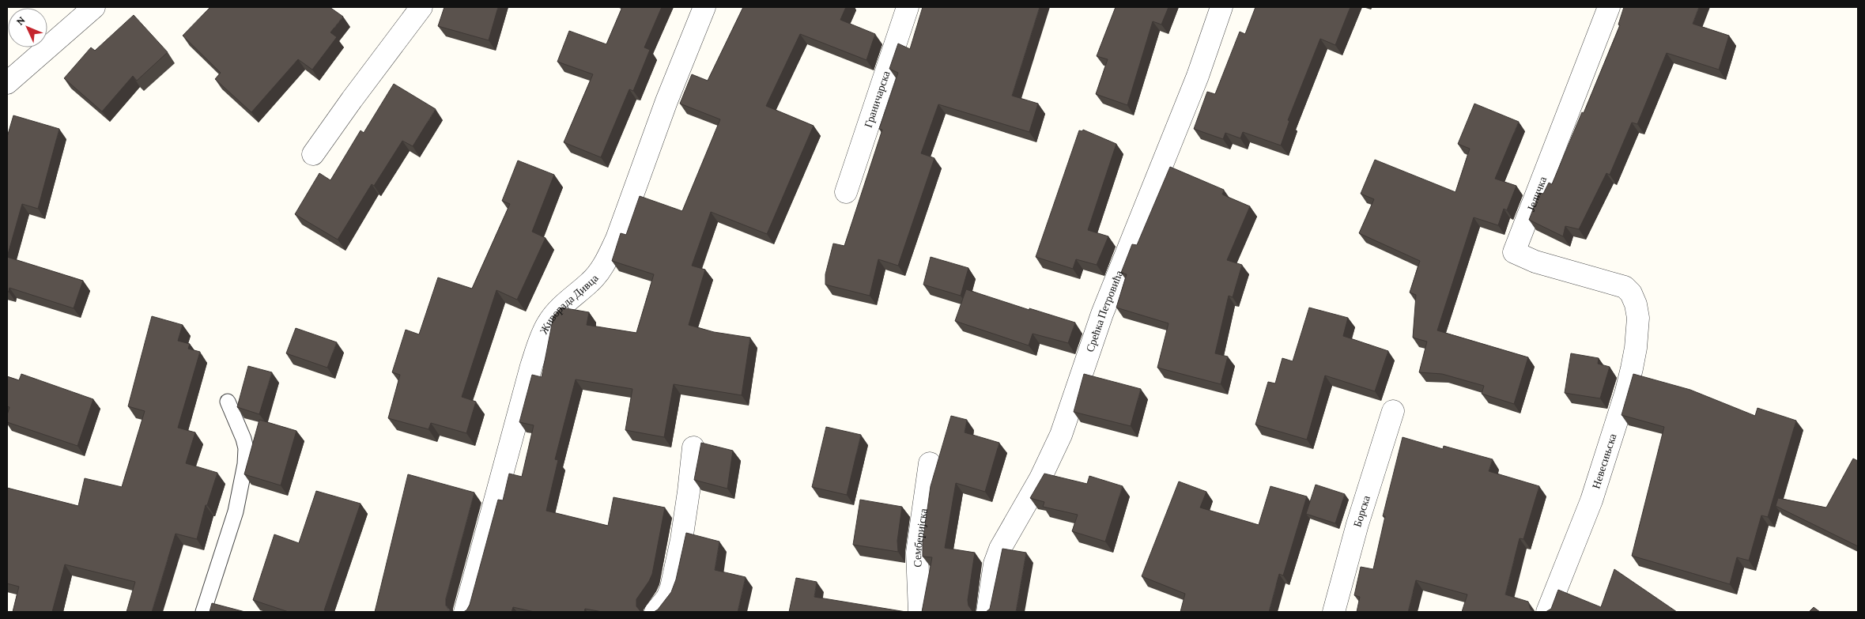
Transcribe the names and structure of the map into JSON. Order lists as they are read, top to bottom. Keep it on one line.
{"streets":{"street":["Граничарска","Јеличка","Живорада Дивца","Срећка Петровића","Невесињска","Борска","Семберијска"]},"crossings":[["Јеличка","Невесињска"]],"north":"top left"}
